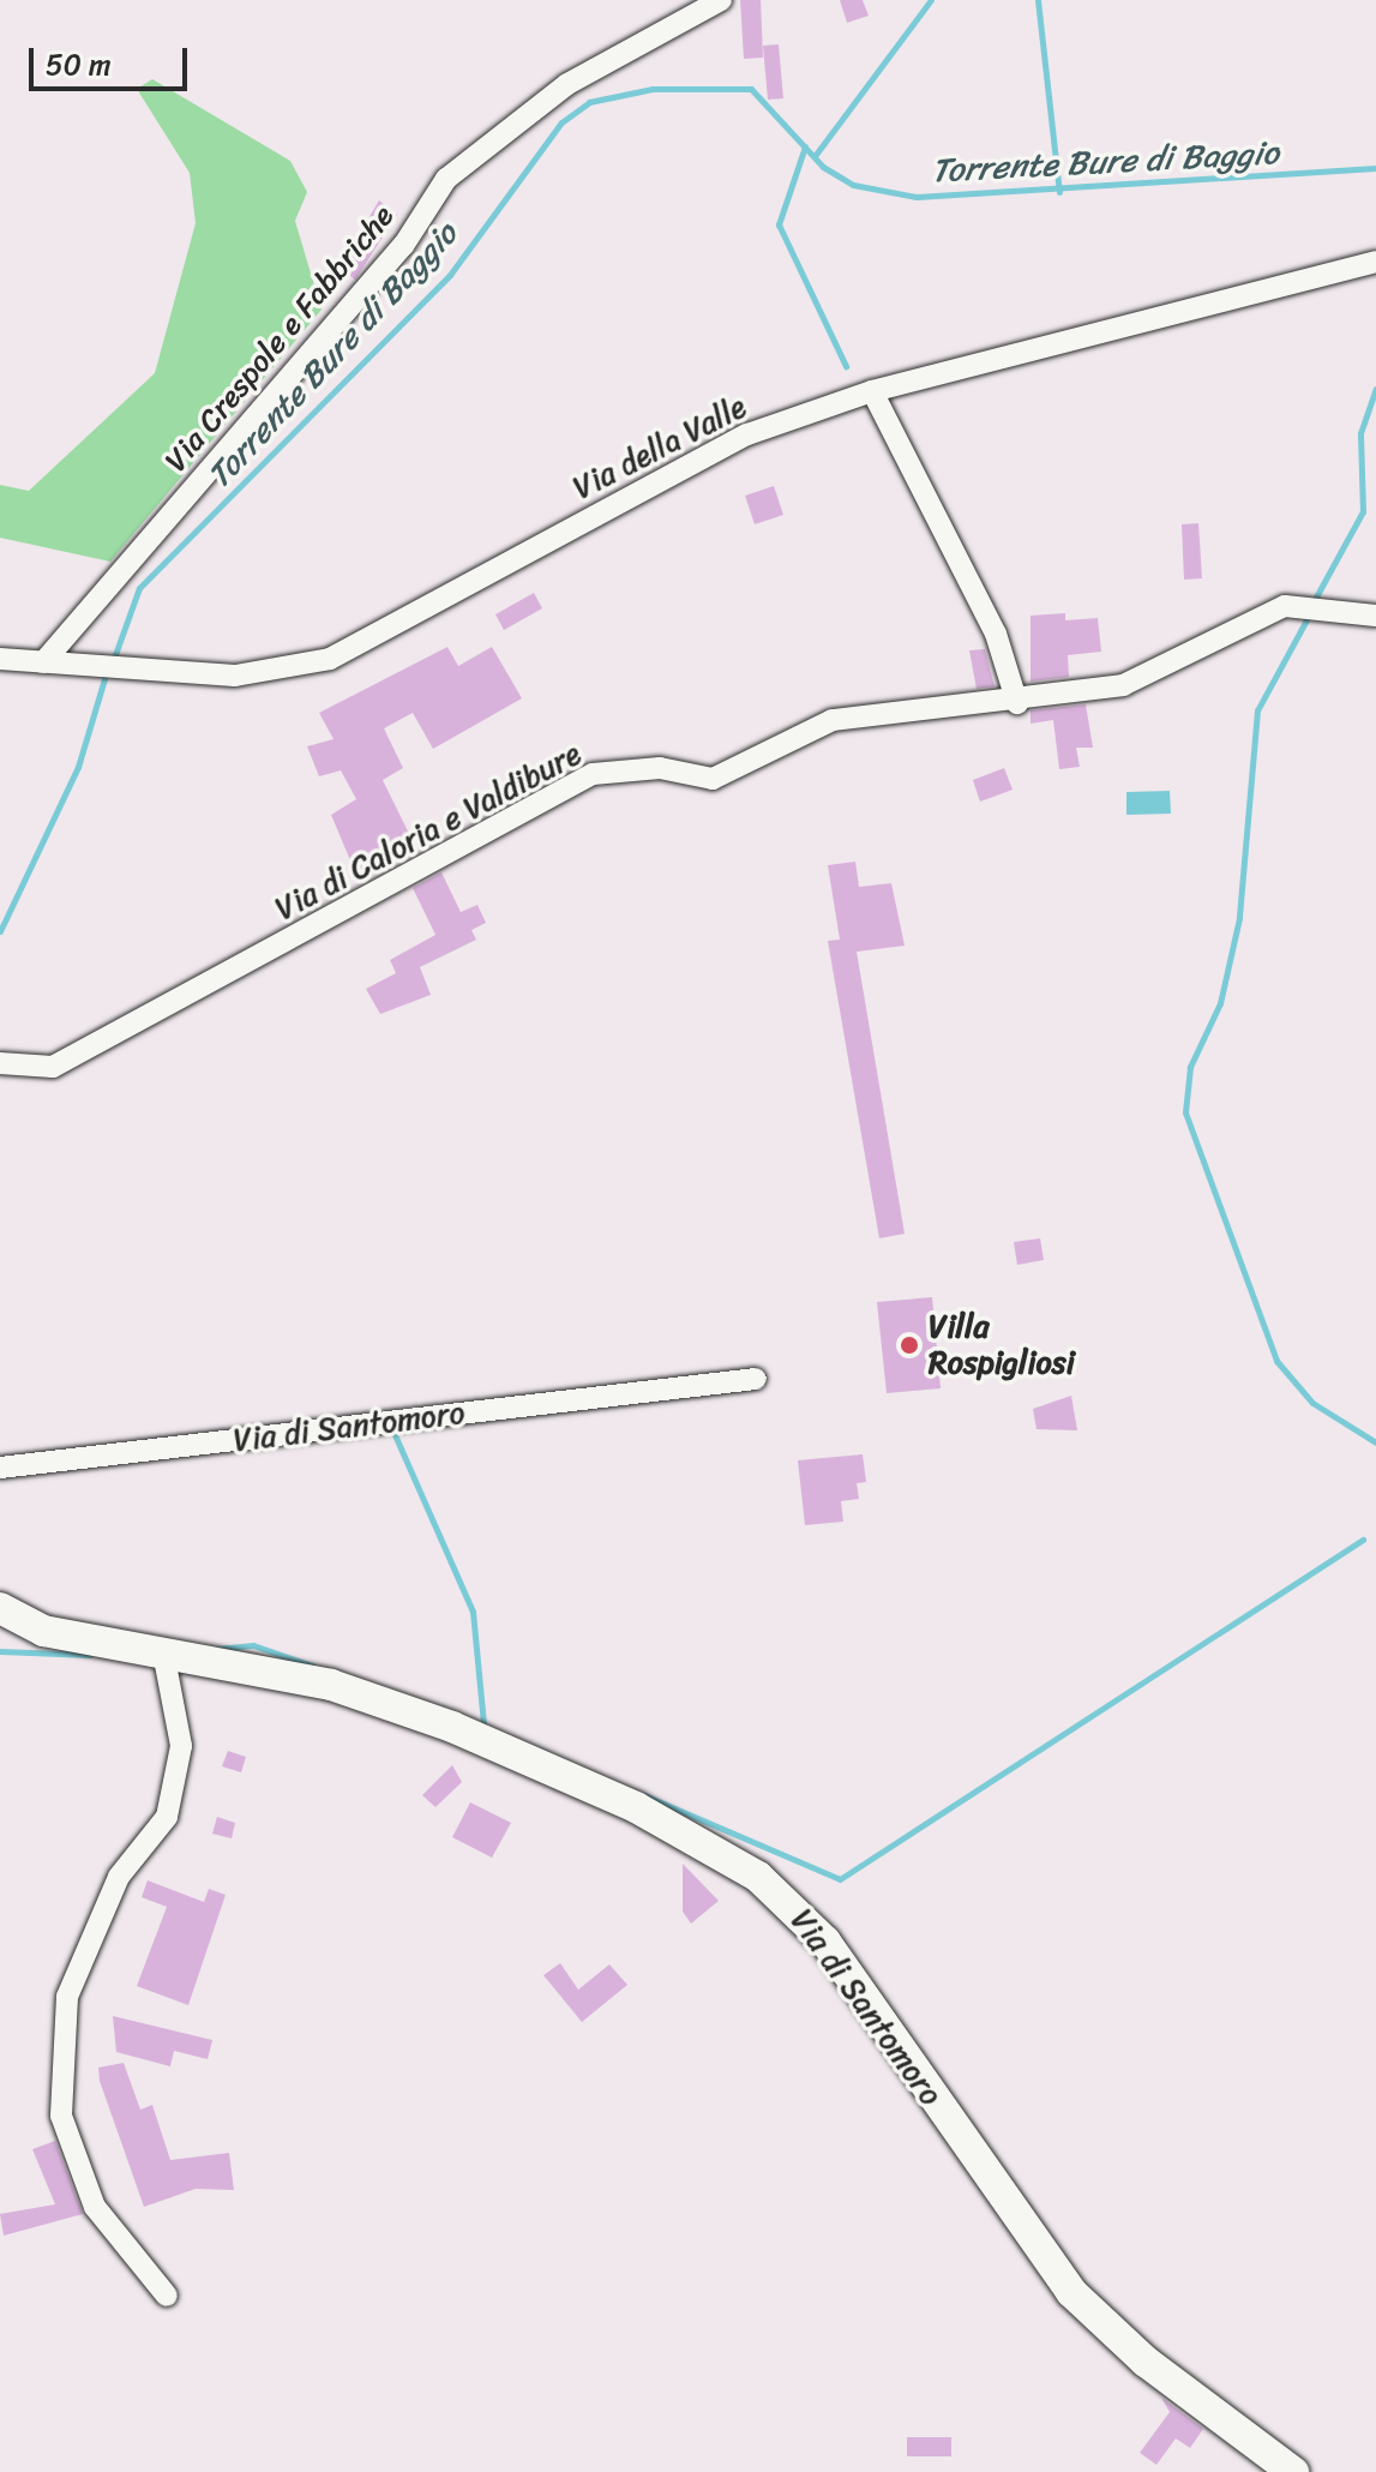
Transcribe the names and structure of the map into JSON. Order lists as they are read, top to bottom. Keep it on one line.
{"streets":{"main road":["Via di Santomoro"],"street":["Via Crespole e Fabbriche","Via della Valle","Via di Caloria e Valdibure"]},"crossings":[["Via Crespole e Fabbriche","Via della Valle"]],"water":["Torrente Bure di Baggio"],"places":["Villa Rospigliosi"],"scale_bar":"50 m"}
